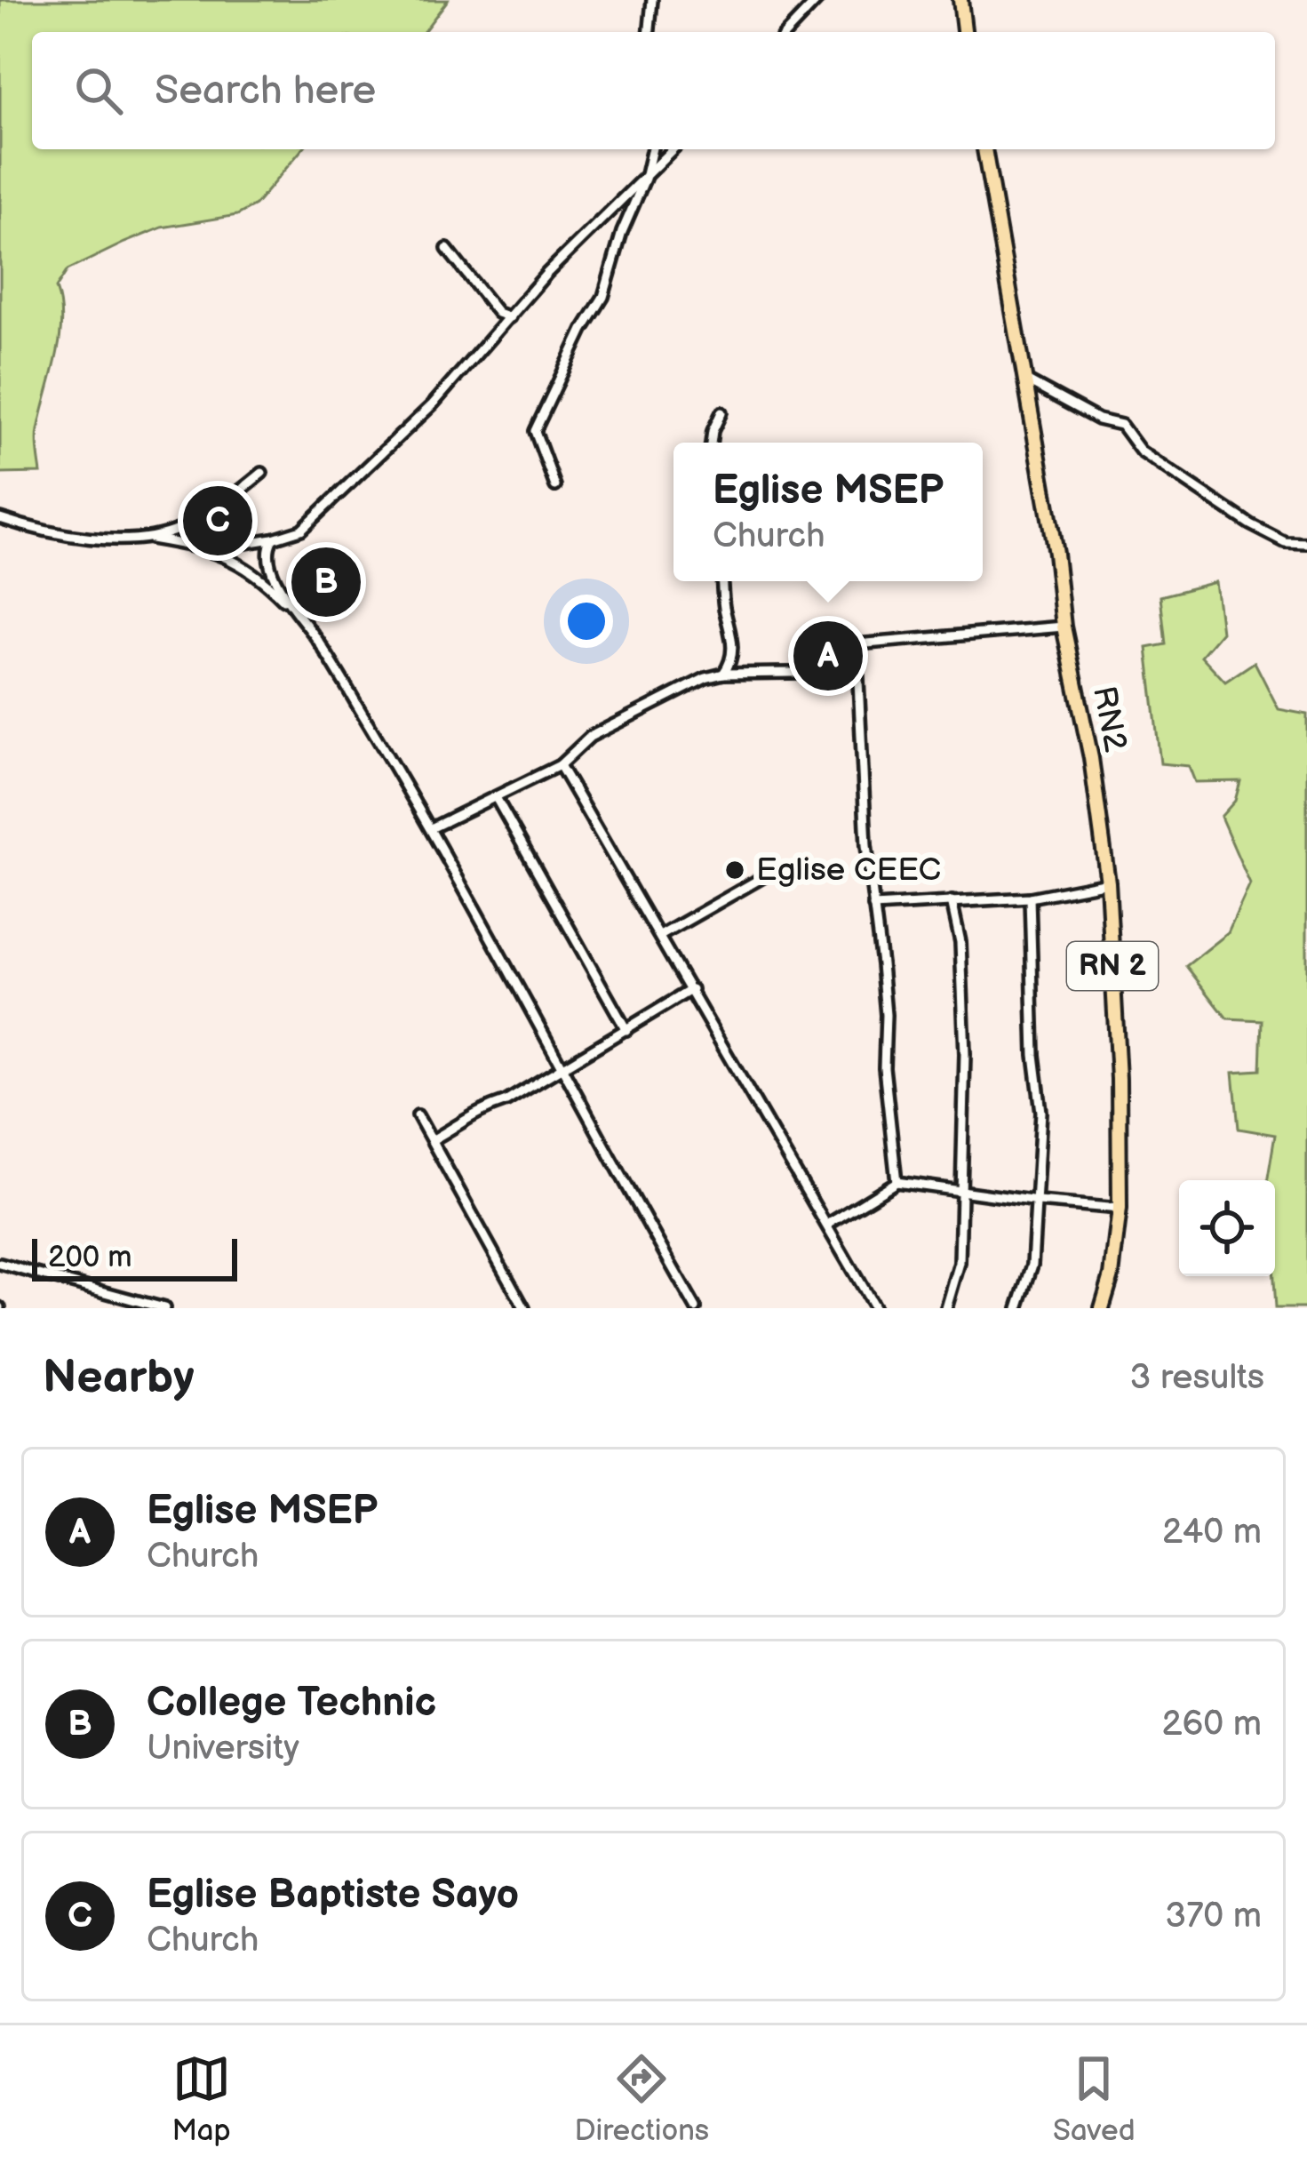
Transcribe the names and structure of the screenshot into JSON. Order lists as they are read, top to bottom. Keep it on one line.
{"streets":{"main road":["RN2","RN 2"]},"places":["Eglise CEEC"],"scale_bar":"200 m","page":{"search":"Search here","popup":["Eglise MSEP","Church"],"pins":["C","B","A"],"scale":"200 m","heading":["Nearby","3 results"],"list":[{"mark":"A","name":"Eglise MSEP","note":"Church","value":"240 m"},{"mark":"B","name":"College Technic","note":"University","value":"260 m"},{"mark":"C","name":"Eglise Baptiste Sayo","note":"Church","value":"370 m"}],"nav":["Map","Directions","Saved"]}}
